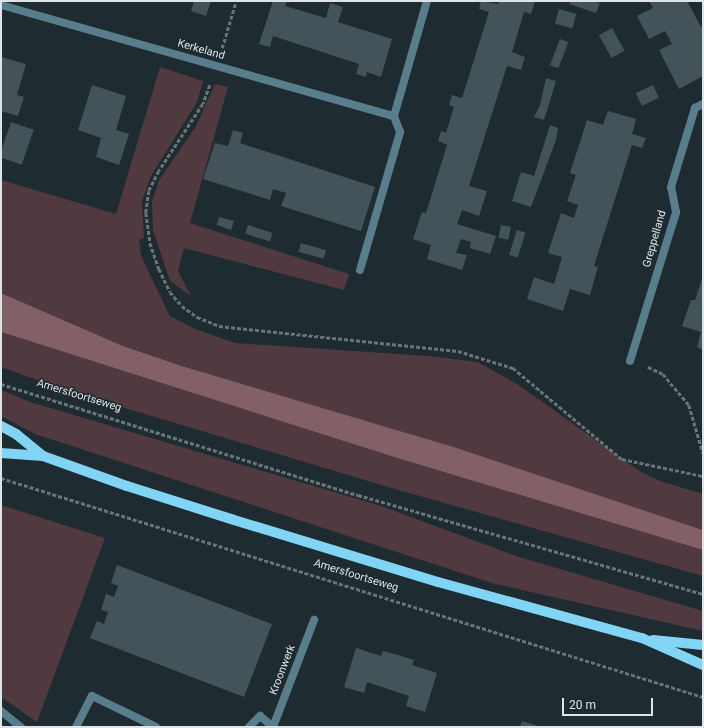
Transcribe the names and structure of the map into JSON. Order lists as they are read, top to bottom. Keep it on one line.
{"streets":{"main road":["Amersfoortseweg"],"street":["Kerkeland","Greppelland","Kroonwerk"]},"scale_bar":"20 m"}
